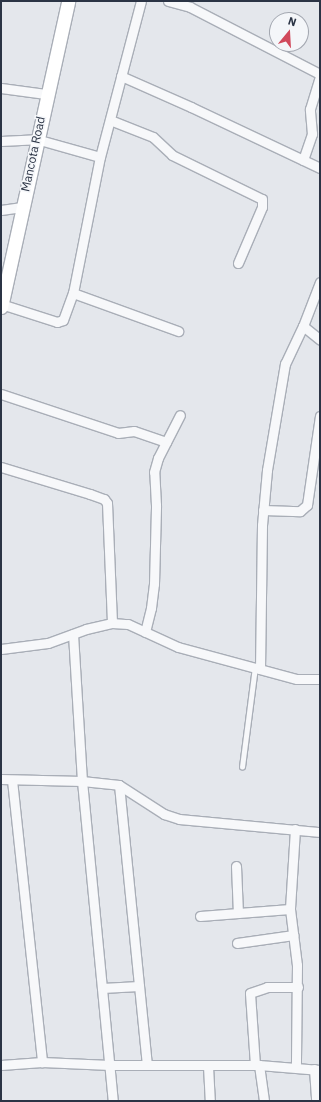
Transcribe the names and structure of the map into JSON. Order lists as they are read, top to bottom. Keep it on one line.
{"streets":{"main road":["Mancota Road"]},"north":"top"}
